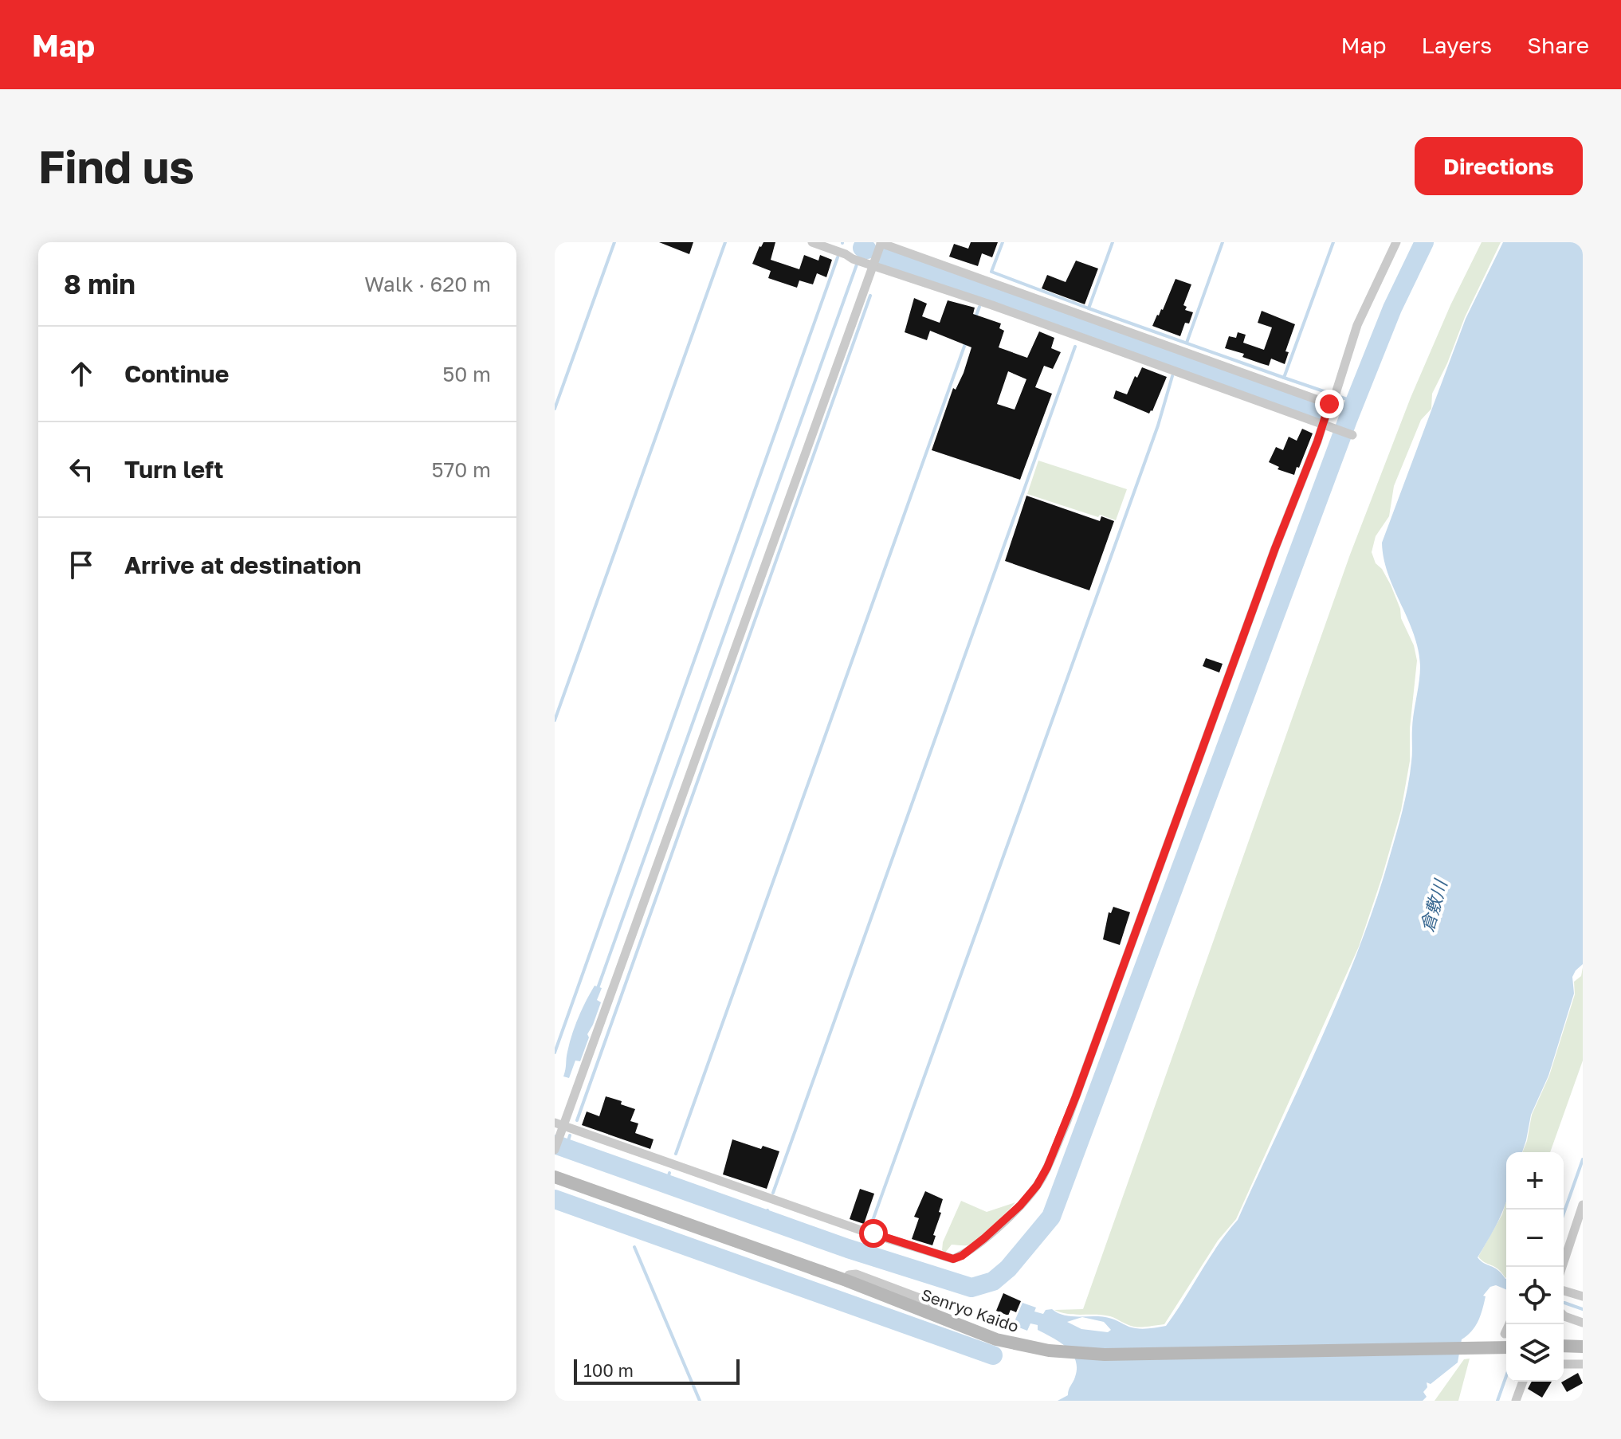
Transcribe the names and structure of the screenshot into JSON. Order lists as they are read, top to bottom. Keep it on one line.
{"streets":{"street":["Senryo Kaido"]},"water":["倉敷川"],"scale_bar":"100 m","page":{"header":"Map","nav":["Map","Layers","Share"],"buttons":"Directions","title":"Find us","heading":["8 min","Walk · 620 m"],"list":[["Continue","50 m"],["Turn left","570 m"],"Arrive at destination"],"map_buttons":["+","−"],"scale":"100 m"}}
